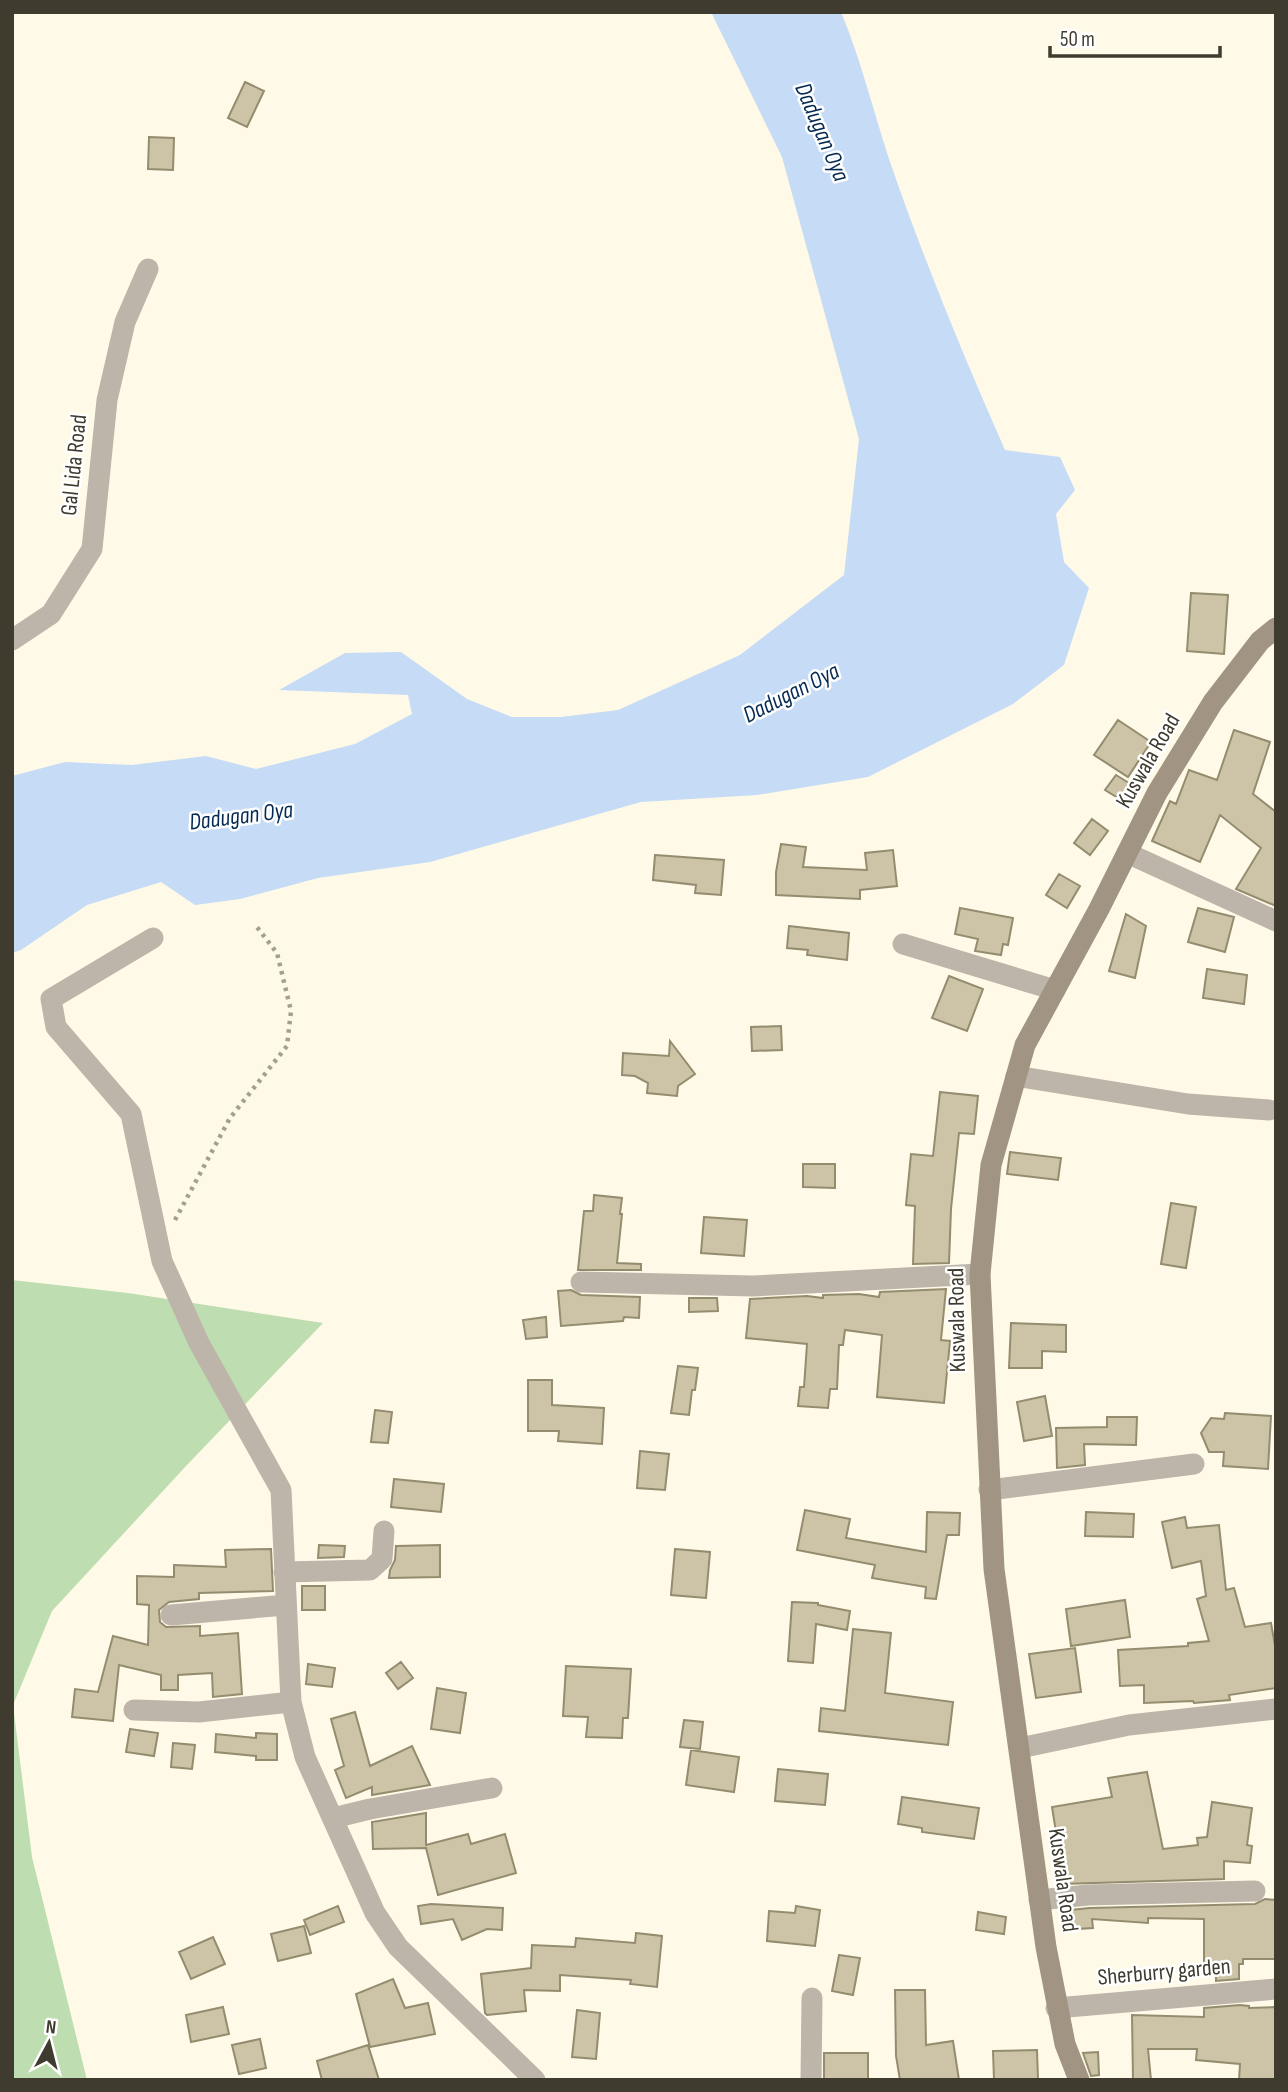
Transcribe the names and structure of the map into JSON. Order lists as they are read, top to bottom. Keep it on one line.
{"streets":{"street":["Gal Lida Road","Kuswala Road","Sherburry garden"]},"crossings":[["Kuswala Road","Sherburry garden"]],"water":["Dadugan Oya"],"scale_bar":"50 m","north":"top"}
